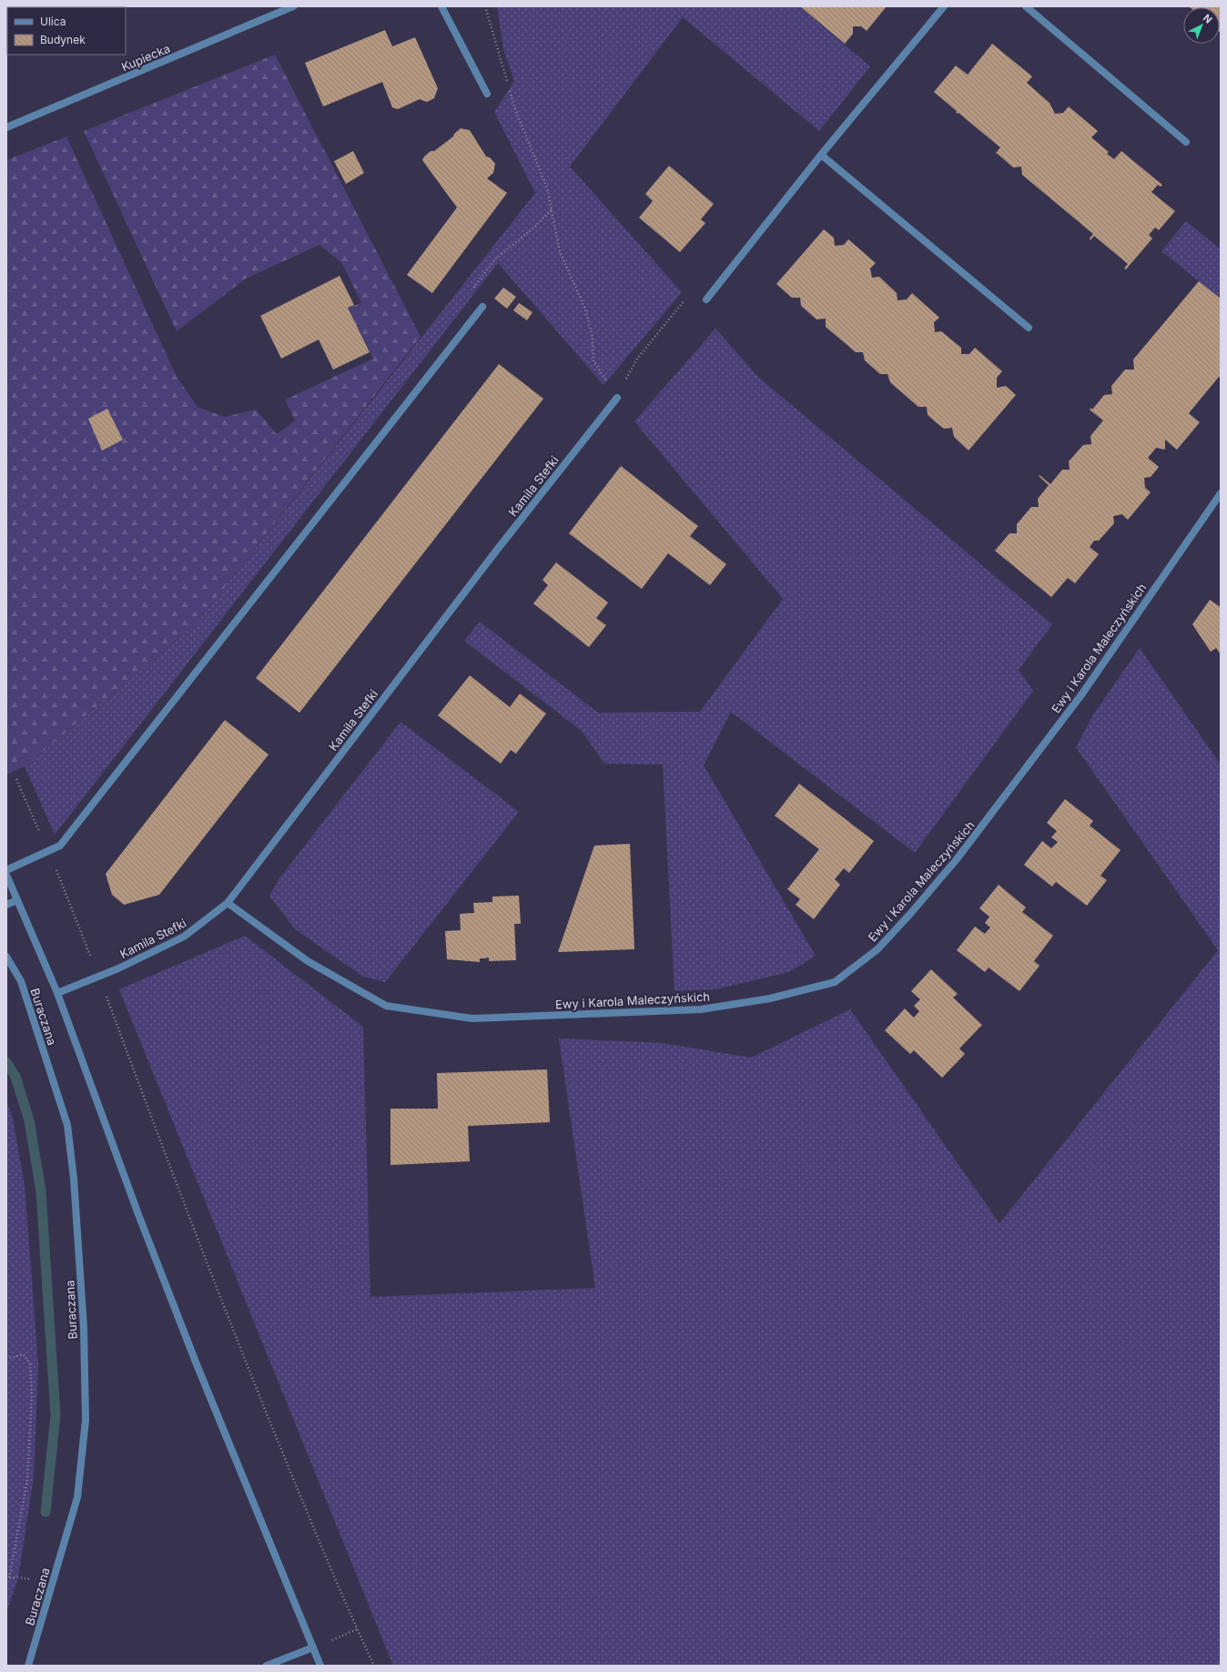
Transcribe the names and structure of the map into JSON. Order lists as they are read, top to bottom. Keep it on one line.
{"streets":{"street":["Kupiecka","Kamila Stefki","Ewy i Karola Maleczyńskich","Buraczana"]},"crossings":[["Kamila Stefki","Ewy i Karola Maleczyńskich"]],"legend":["Ulica","Budynek"],"north":"top right"}
